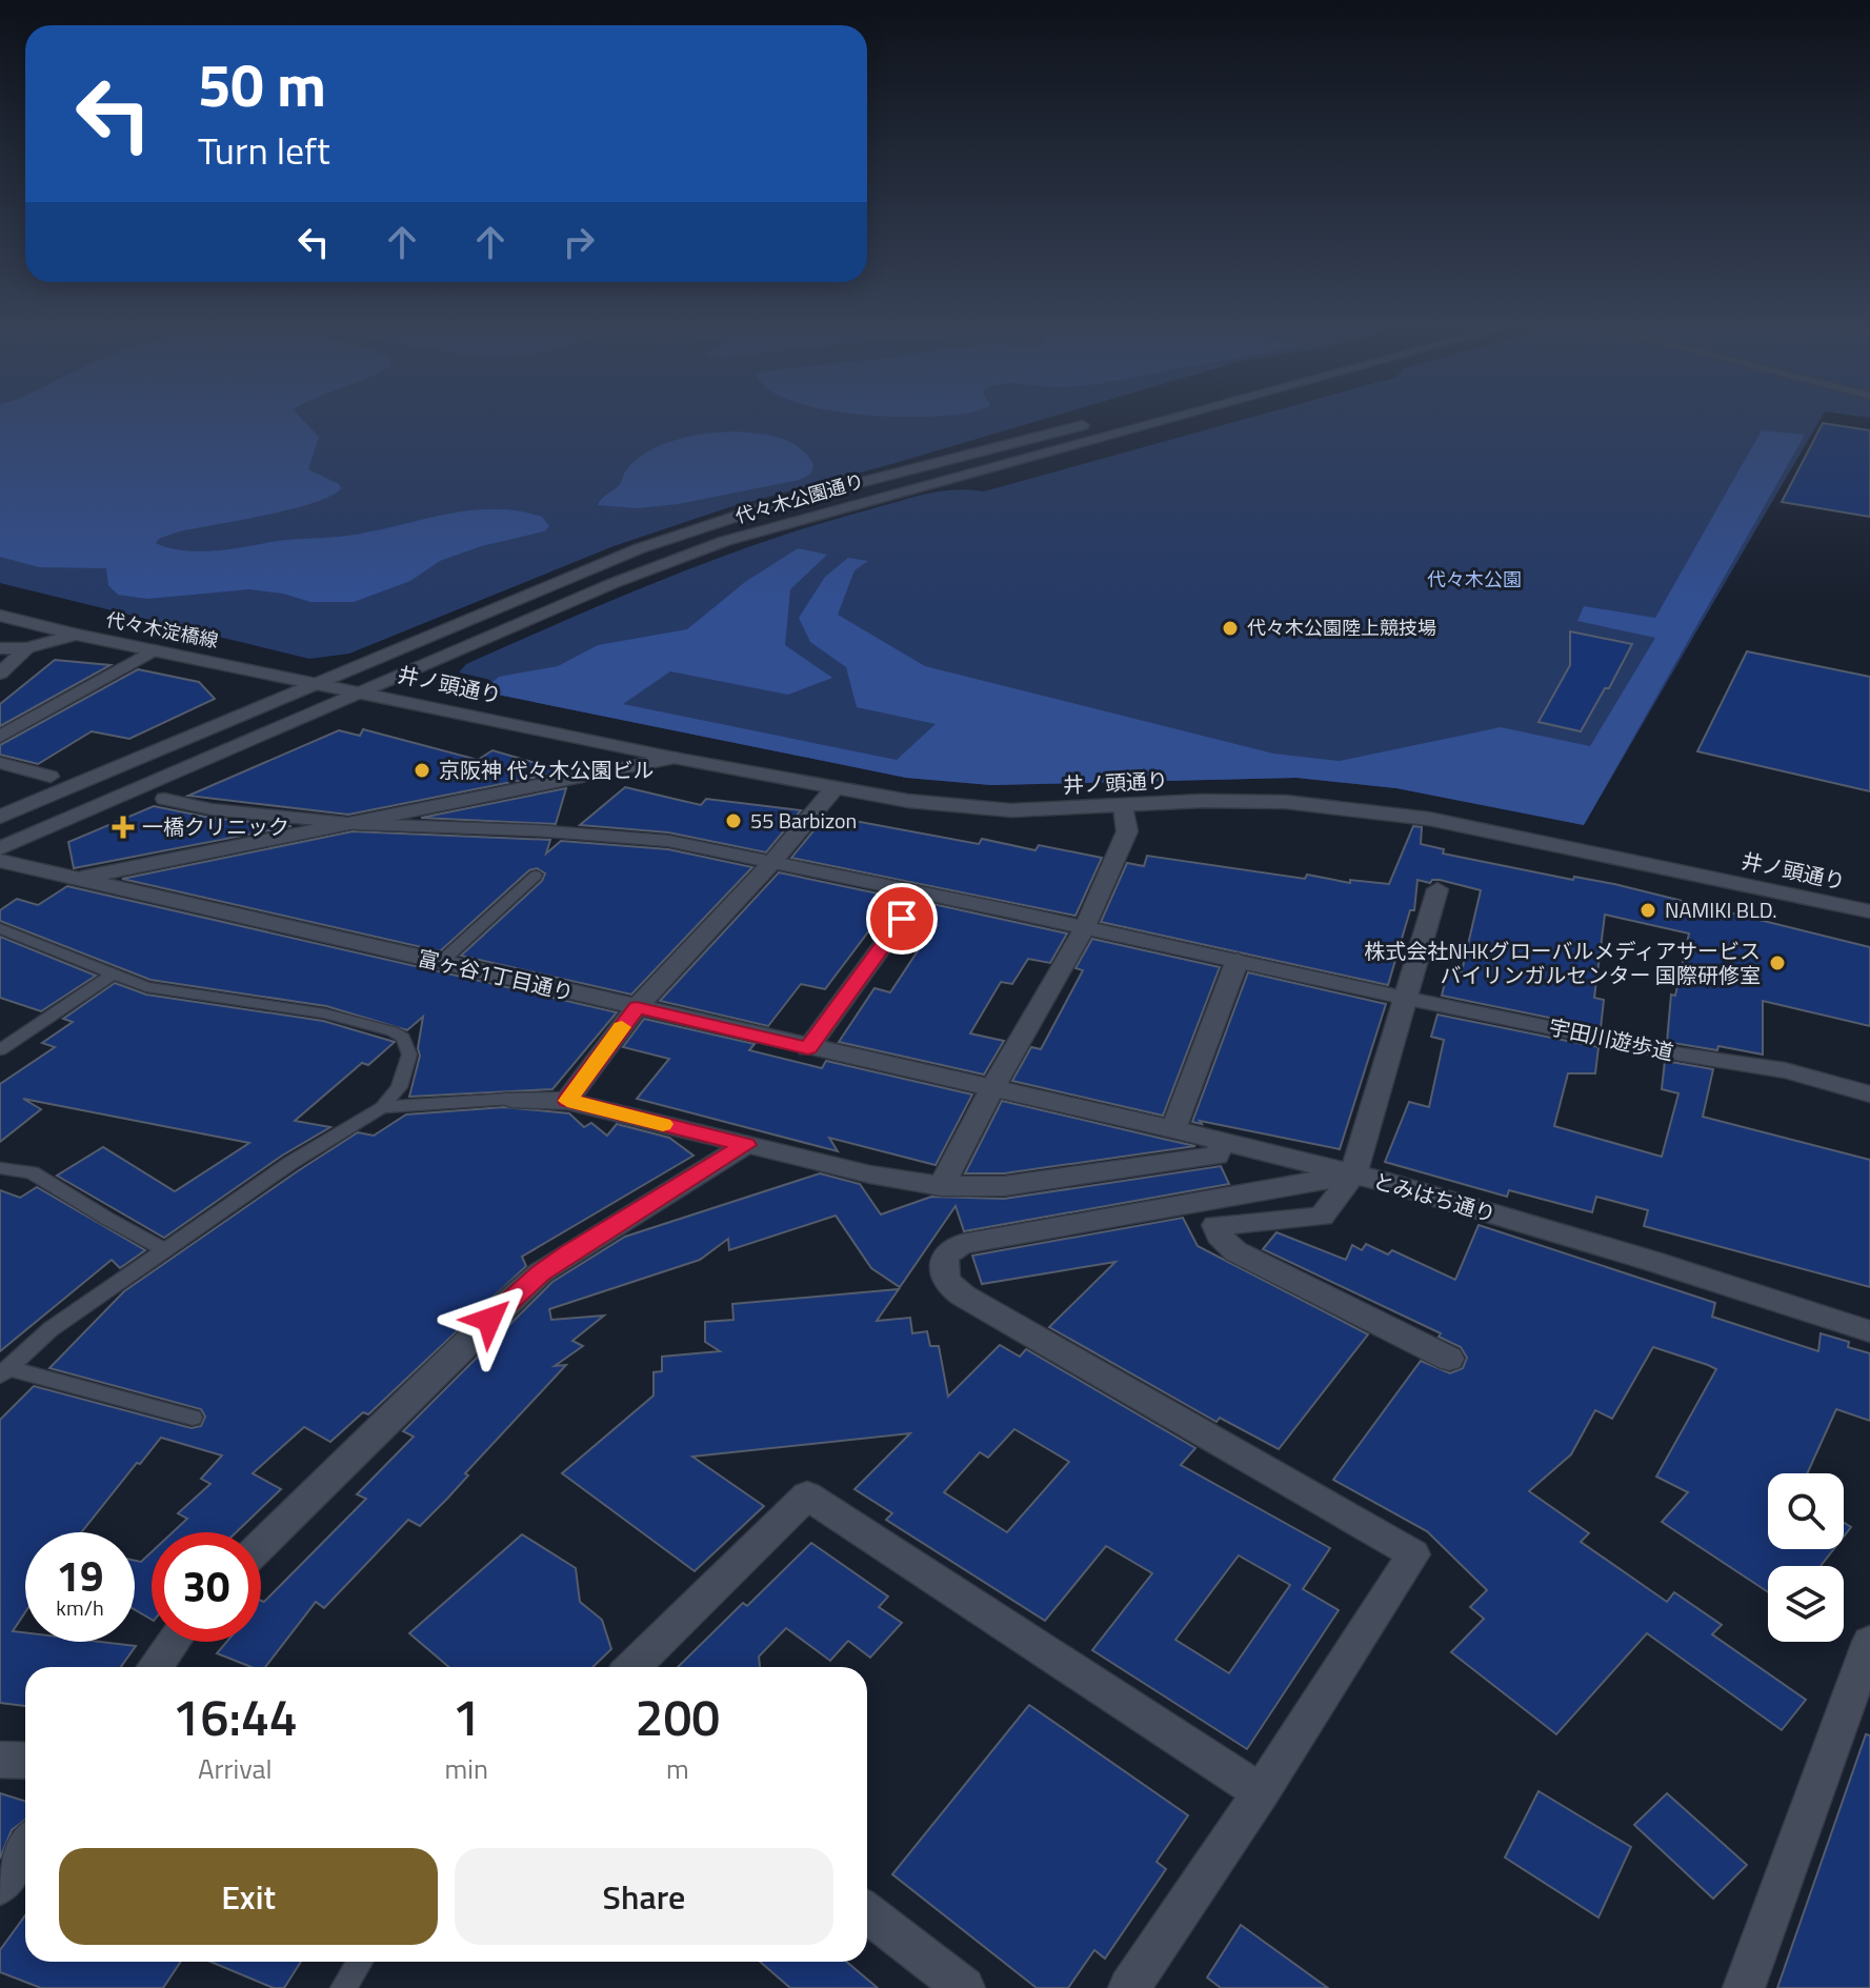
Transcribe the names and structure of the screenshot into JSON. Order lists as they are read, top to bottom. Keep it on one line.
{"streets":{"street":["代々木公園通り","代々木淀橋線","井ノ頭通り","富ヶ谷1丁目通り","宇田川遊歩道","とみはち通り"]},"crossings":[["代々木公園通り","代々木淀橋線"],["代々木公園通り","井ノ頭通り"],["代々木淀橋線","井ノ頭通り"],["富ヶ谷1丁目通り","とみはち通り"]],"parks":["代々木公園"],"places":{"other":["代々木公園陸上競技場","京阪神 代々木公園ビル","55 Barbizon","NAMIKI BLD.","株式会社NHKグローバルメディアサービス バイリンガルセンター 国際研修室"],"health":["一橋クリニック"]},"page":{"turn":["50 m","Turn left"],"speed":"19 km/h","limit":"30","eta":["16:44","Arrival","1","min","200","m"],"buttons":["Exit","Share"]}}
